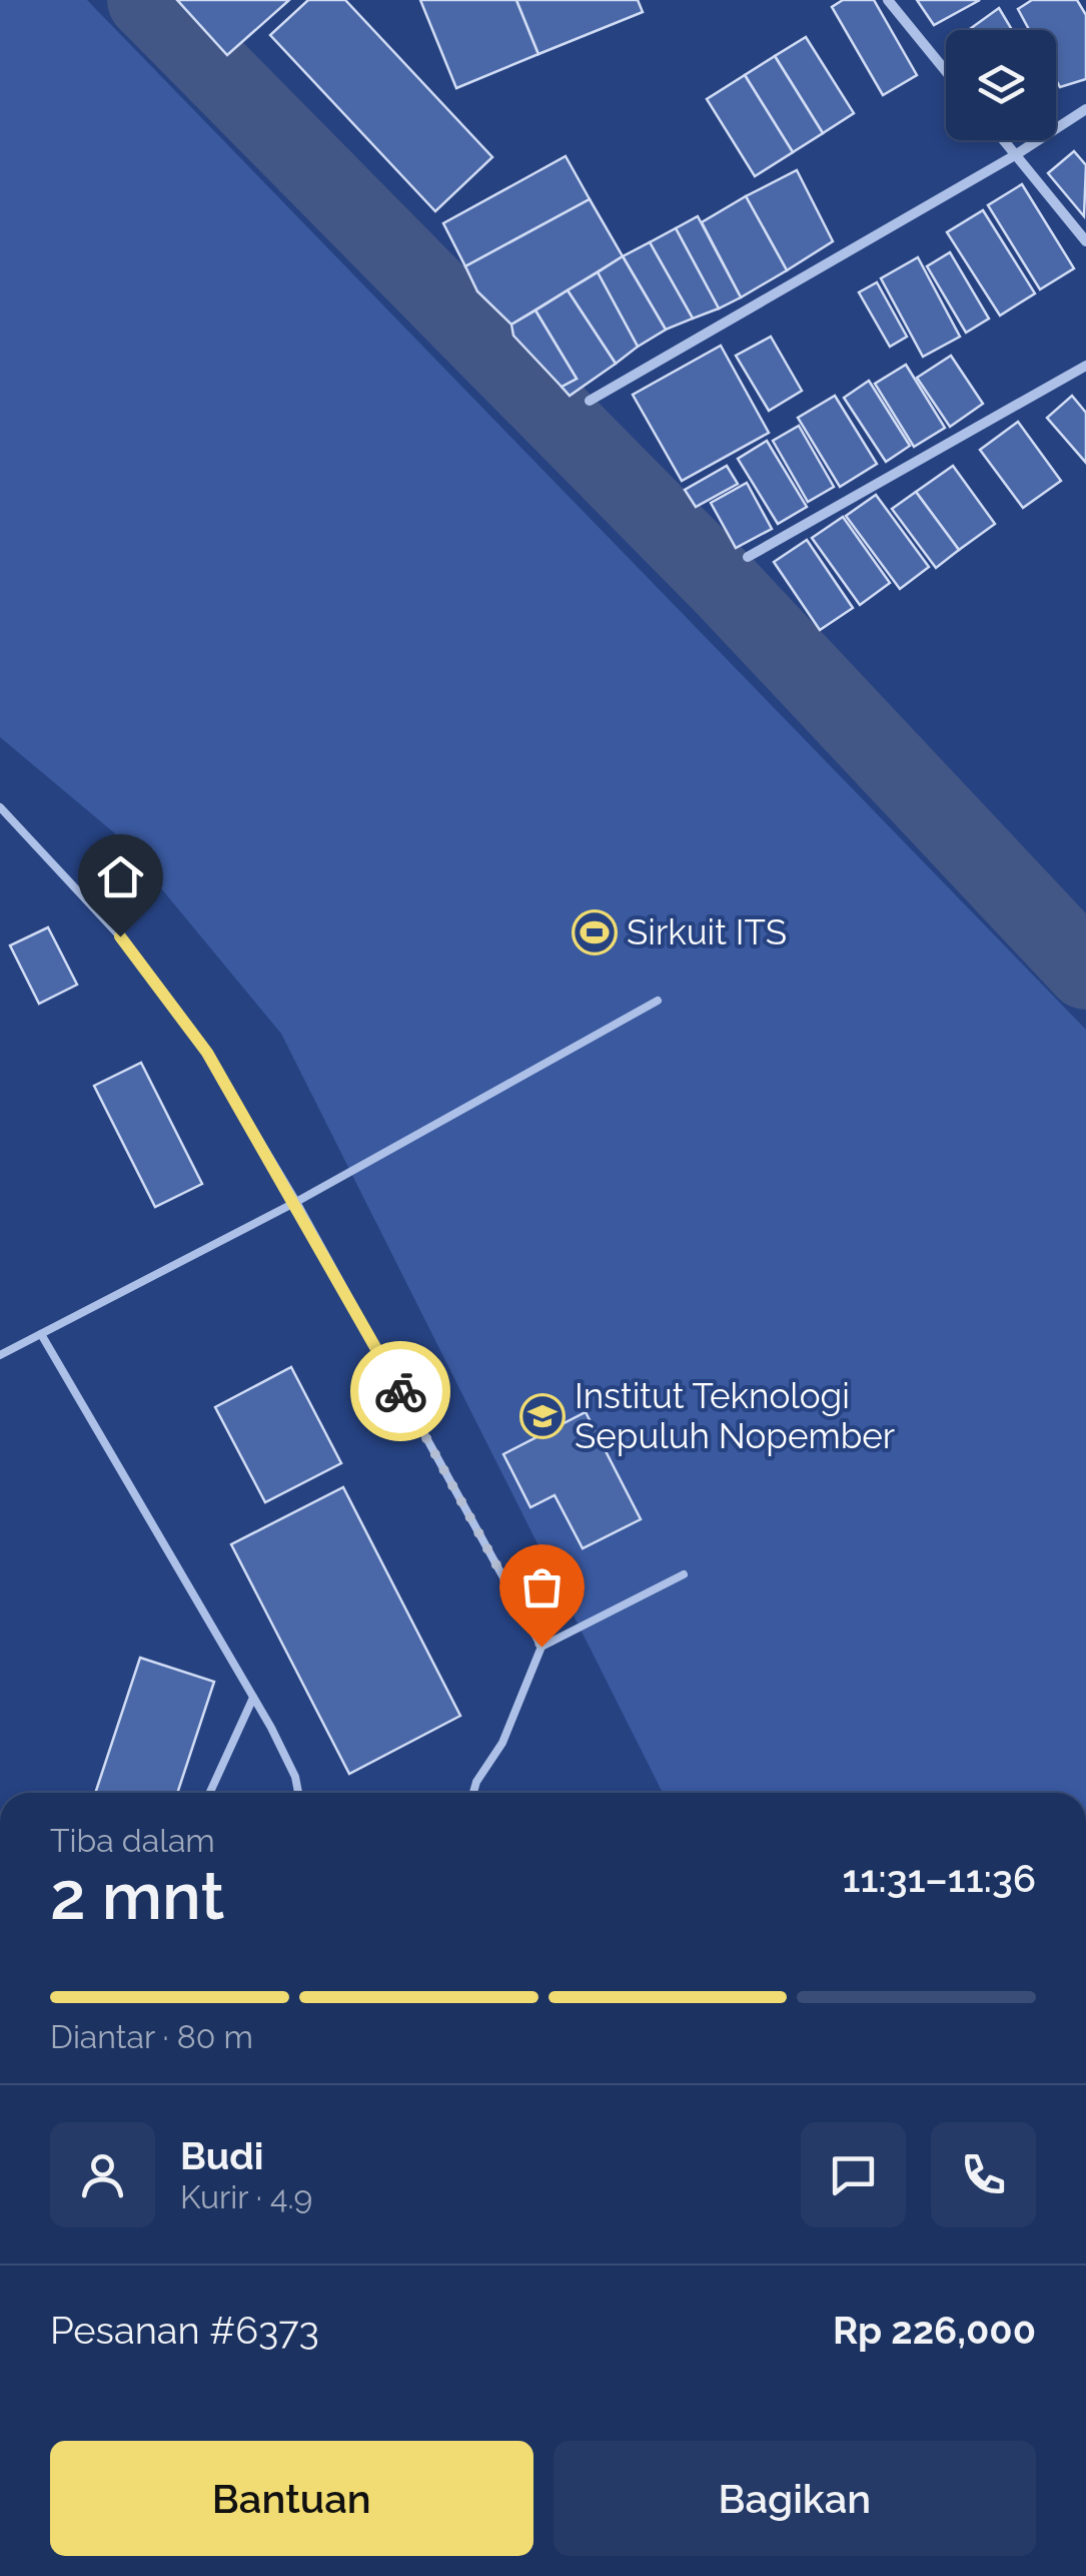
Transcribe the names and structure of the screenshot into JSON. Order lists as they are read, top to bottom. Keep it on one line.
{"places":{"sports":["Sirkuit ITS"],"school or university":["Institut Teknologi Sepuluh Nopember"]},"page":{"heading":["2 mnt","Tiba dalam","11:31–11:36"],"panel":["Budi","Kurir · 4.9","Pesanan #6373","Rp 226,000"],"bar":"Diantar · 80 m","buttons":["Bantuan","Bagikan"]}}
